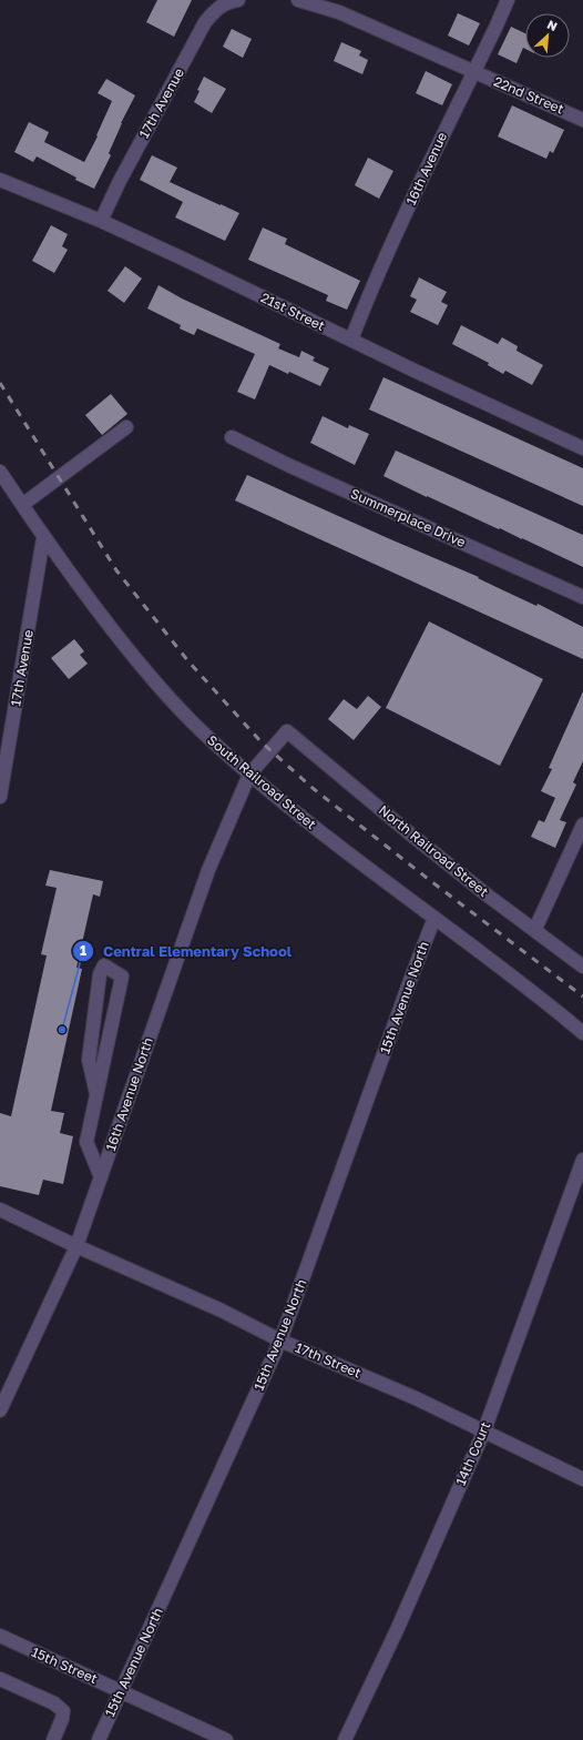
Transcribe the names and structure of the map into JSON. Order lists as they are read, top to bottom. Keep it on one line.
{"streets":{"street":["22nd Street","17th Avenue","16th Avenue","21st Street","Summerplace Drive","South Railroad Street","North Railroad Street","15th Avenue North","16th Avenue North","17th Street","14th Court","15th Street"]},"crossings":[["22nd Street","16th Avenue"],["17th Avenue","21st Street"],["17th Avenue","South Railroad Street"],["16th Avenue","21st Street"],["South Railroad Street","North Railroad Street"],["South Railroad Street","15th Avenue North"],["South Railroad Street","16th Avenue North"],["North Railroad Street","16th Avenue North"],["15th Avenue North","17th Street"],["15th Avenue North","15th Street"],["16th Avenue North","17th Street"],["17th Street","14th Court"]],"places":["Central Elementary School"],"north":"top right"}
